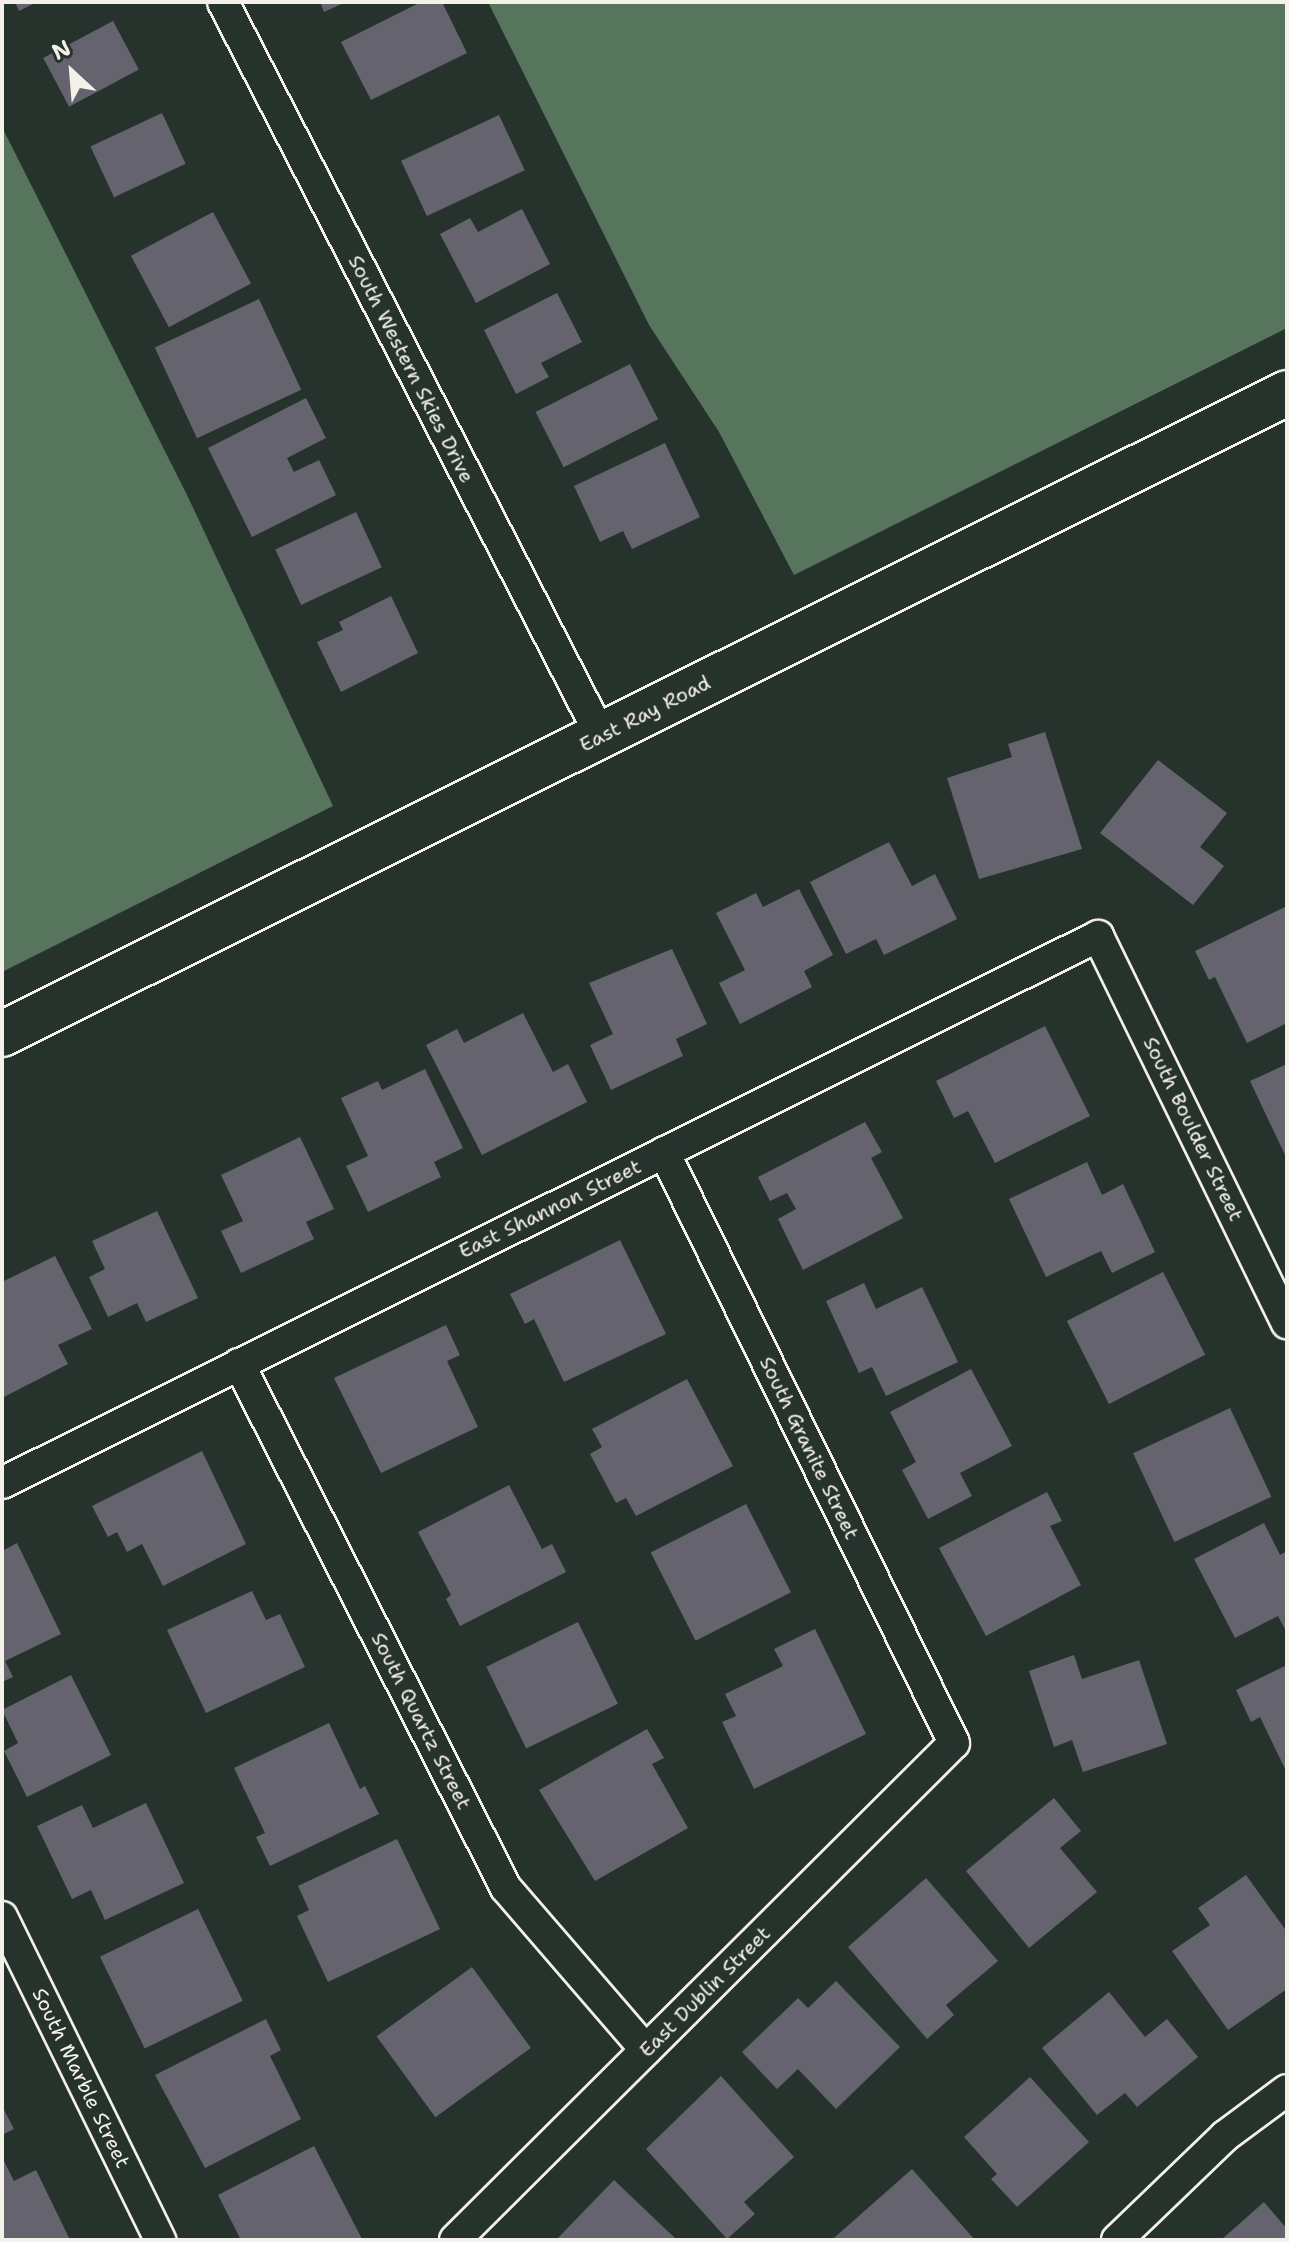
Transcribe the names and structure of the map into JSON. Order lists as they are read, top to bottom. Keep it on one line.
{"streets":{"main road":["East Ray Road"],"street":["South Western Skies Drive","South Boulder Street","East Shannon Street","South Granite Street","South Quartz Street","East Dublin Street","South Marble Street"]},"crossings":[["South Western Skies Drive","East Ray Road"],["South Boulder Street","East Shannon Street"],["East Shannon Street","South Granite Street"],["East Shannon Street","South Quartz Street"],["South Granite Street","East Dublin Street"],["South Quartz Street","East Dublin Street"]],"north":"top left"}
